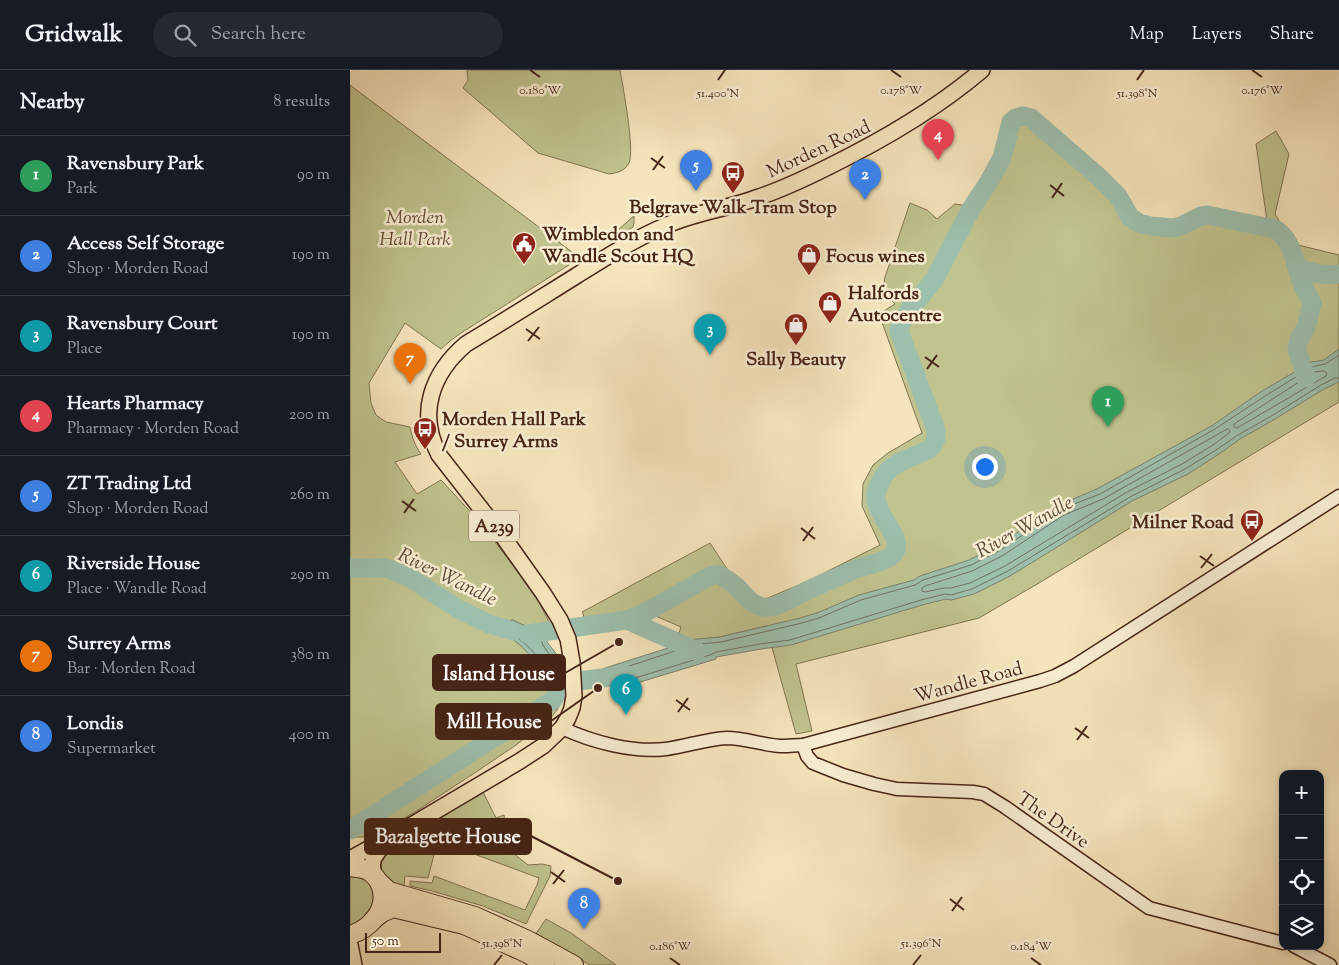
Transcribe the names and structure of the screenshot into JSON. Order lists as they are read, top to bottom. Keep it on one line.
{"streets":{"main road":["Morden Road","A239"],"street":["Wandle Road","The Drive"]},"crossings":[["Morden Road","Wandle Road"],["Wandle Road","The Drive"]],"water":["River Wandle"],"parks":["Morden Hall Park"],"places":{"bus stop":["Belgrave Walk Tram Stop","Morden Hall Park / Surrey Arms","Milner Road"],"public building":["Wimbledon and Wandle Scout HQ"],"shop":["Focus wines","Halfords Autocentre","Sally Beauty"],"other":["Island House","Mill House","Bazalgette House"]},"scale_bar":"50 m","page":{"header":"Gridwalk","search":"Search here","nav":["Map","Layers","Share"],"heading":["Nearby","8 results"],"pins":["4","5","2","3","7","1","6","8"],"list":[{"mark":"1","name":"Ravensbury Park","note":"Park","value":"90 m"},{"mark":"2","name":"Access Self Storage","note":"Shop · Morden Road","value":"190 m"},{"mark":"3","name":"Ravensbury Court","note":"Place","value":"190 m"},{"mark":"4","name":"Hearts Pharmacy","note":"Pharmacy · Morden Road","value":"200 m"},{"mark":"5","name":"ZT Trading Ltd","note":"Shop · Morden Road","value":"260 m"},{"mark":"6","name":"Riverside House","note":"Place · Wandle Road","value":"290 m"},{"mark":"7","name":"Surrey Arms","note":"Bar · Morden Road","value":"380 m"},{"mark":"8","name":"Londis","note":"Supermarket","value":"400 m"}],"map_buttons":["+","−"],"scale":"50 m"},"coordinates":["0.180°W","0.178°W","0.176°W","51.400°N","51.398°N","51.396°N","0.186°W","0.184°W"]}
